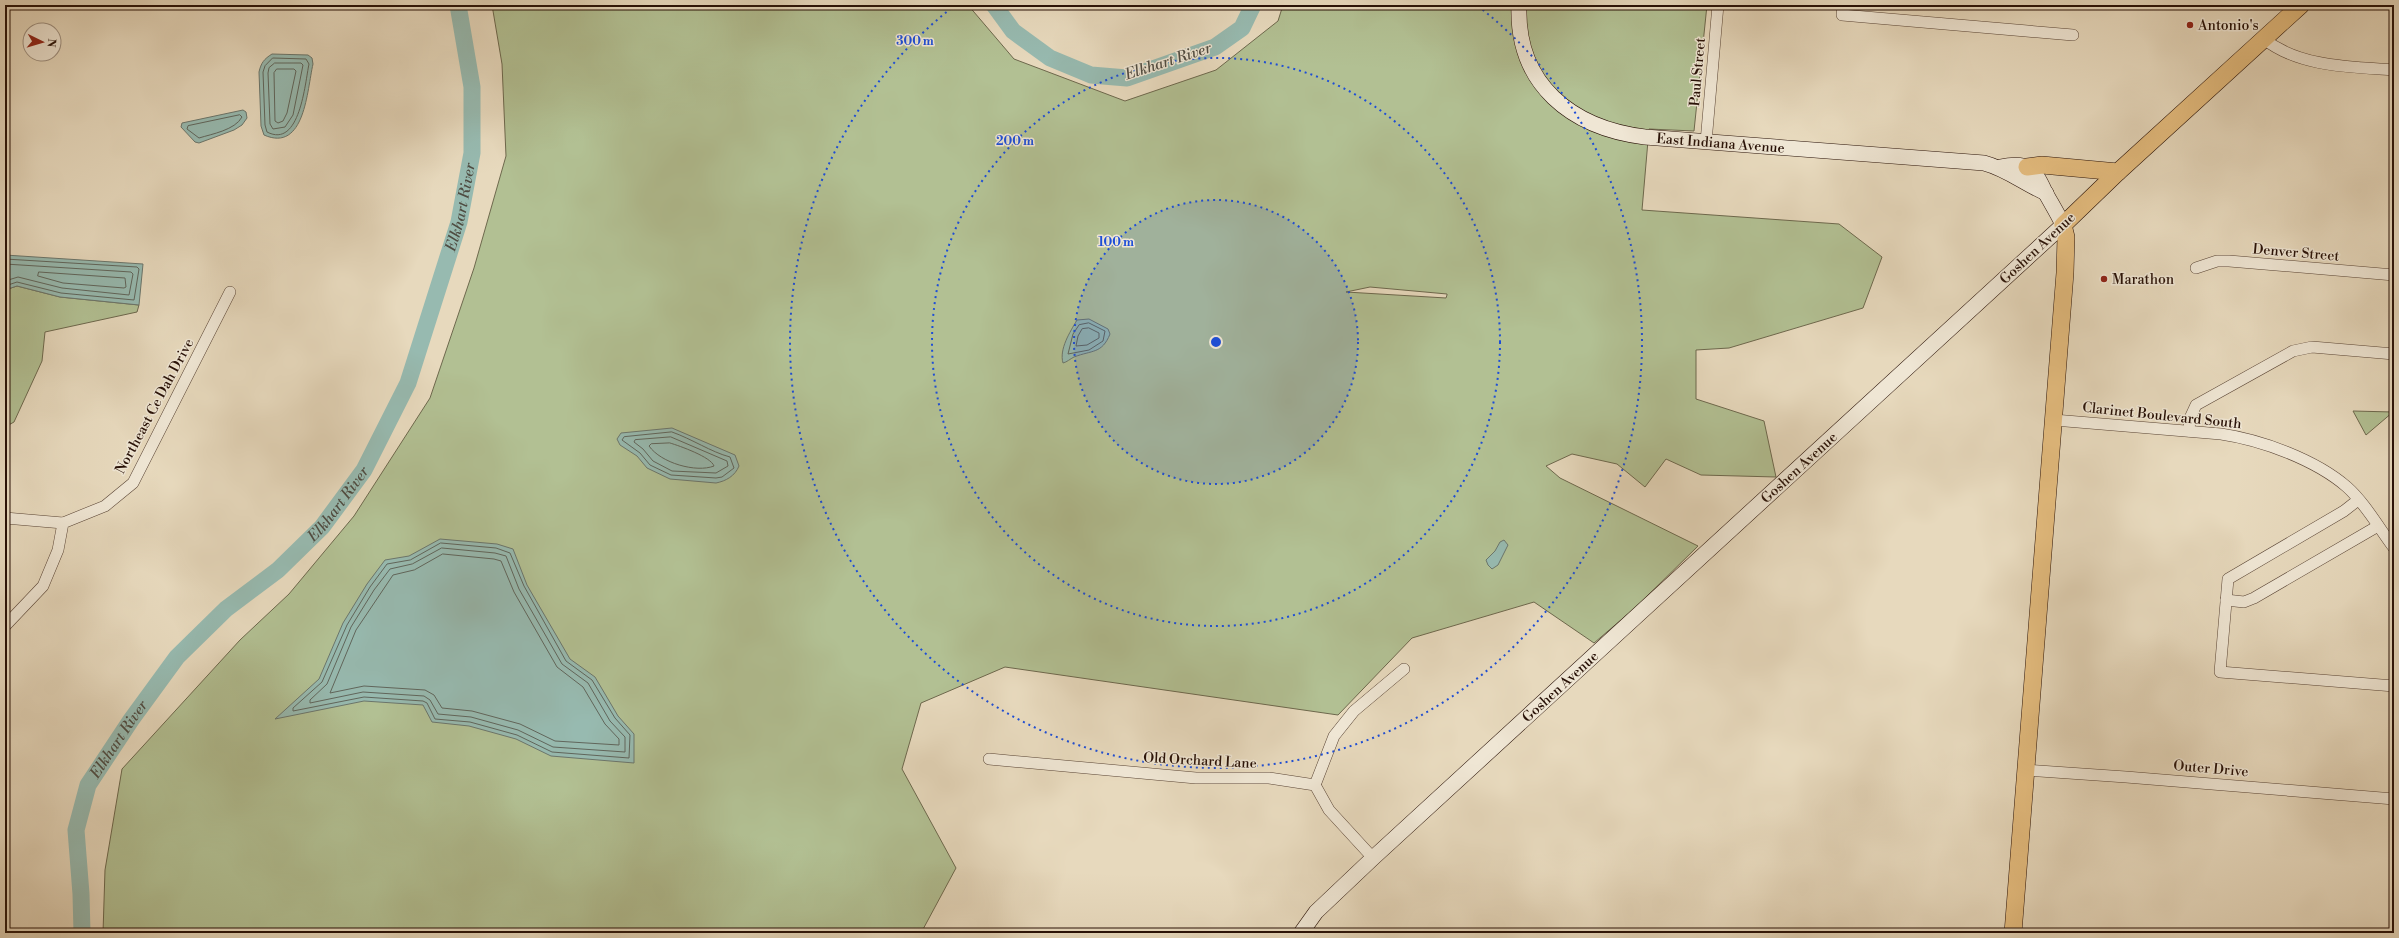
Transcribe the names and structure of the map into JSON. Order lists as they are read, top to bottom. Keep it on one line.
{"streets":{"main road":["Goshen Avenue"],"street":["Paul Street","East Indiana Avenue","Denver Street","Northeast Ce Dah Drive","Clarinet Boulevard South","Old Orchard Lane","Outer Drive"]},"crossings":[["Paul Street","East Indiana Avenue"]],"water":["Elkhart River"],"places":["Antonio's","Marathon"],"north":"right","rings":["300 m","200 m","100 m"]}
